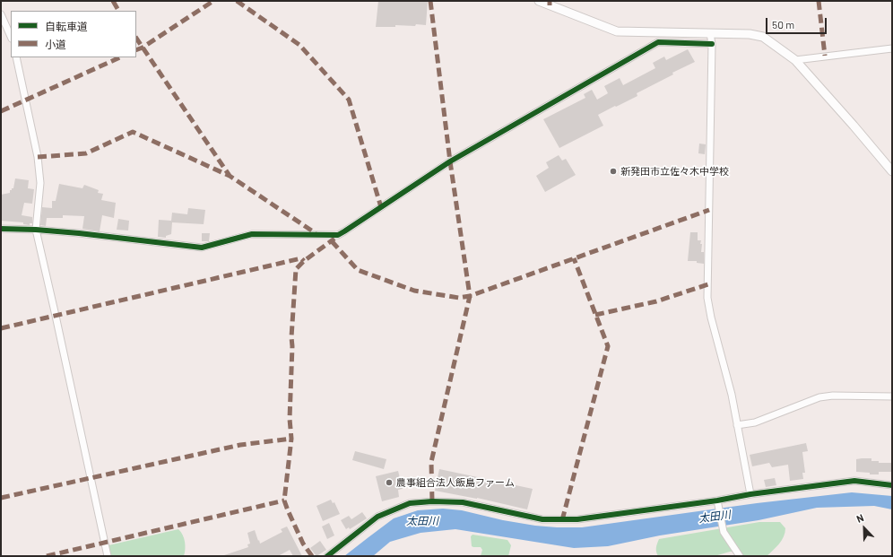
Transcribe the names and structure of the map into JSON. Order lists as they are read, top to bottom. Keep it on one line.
{"water":["太田川"],"places":["新発田市立佐々木中学校","農事組合法人飯島ファーム"],"legend":["自転車道","小道"],"scale_bar":"50 m","north":"top left"}
